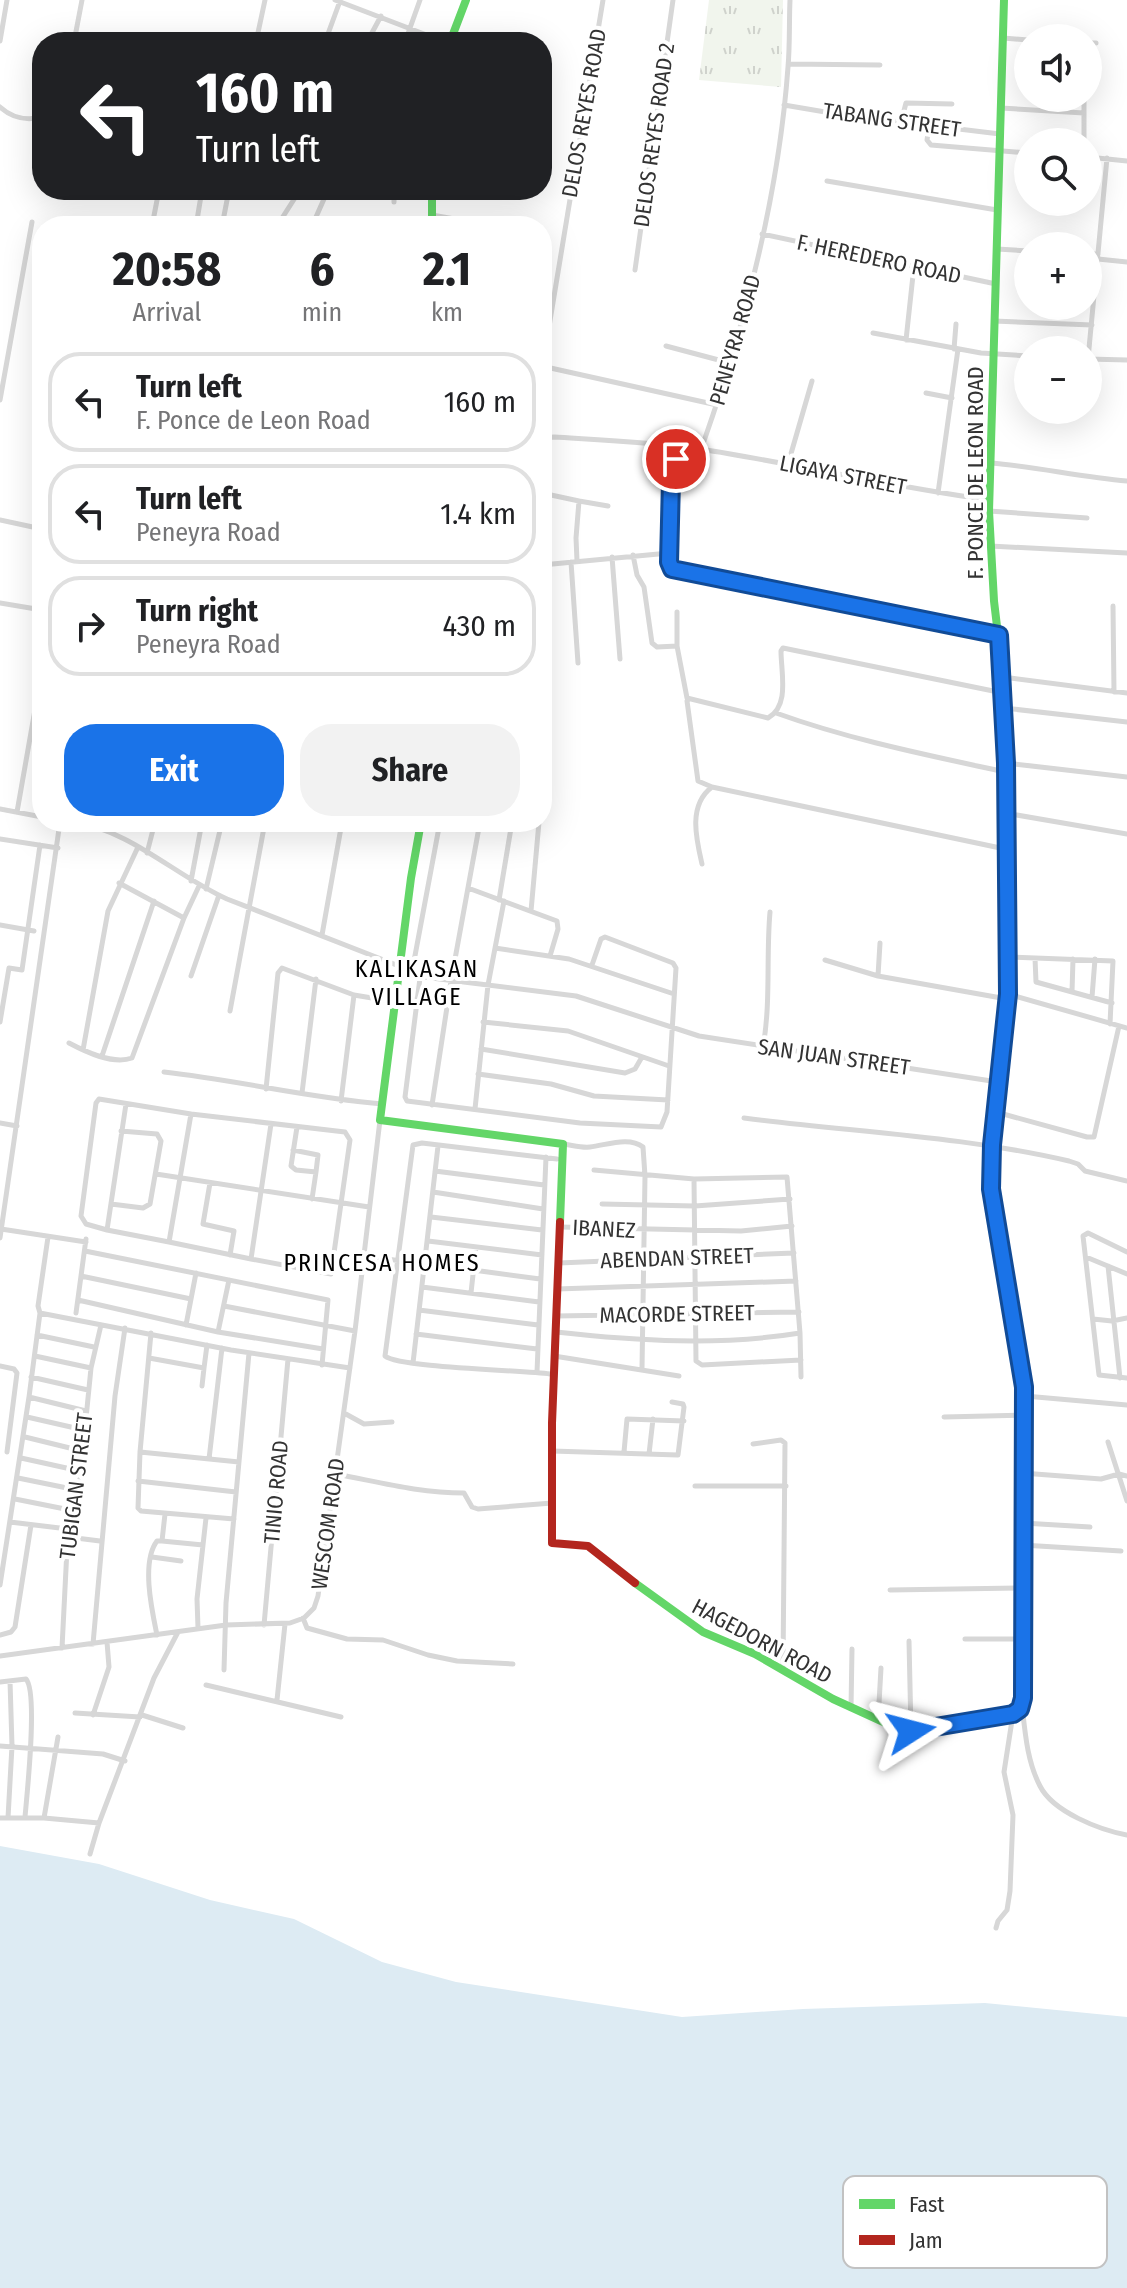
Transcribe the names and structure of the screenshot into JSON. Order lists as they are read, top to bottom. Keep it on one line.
{"streets":{"street":["DELOS REYES ROAD","TABANG STREET","DELOS REYES ROAD 2","F. HEREDERO ROAD","PENEYRA ROAD","F. PONCE DE LEON ROAD","LIGAYA STREET","SAN JUAN STREET","IBANEZ","ABENDAN STREET","MACORDE STREET","TUBIGAN STREET","TINIO ROAD","WESCOM ROAD","HAGEDORN ROAD"]},"crossings":[["TABANG STREET","PENEYRA ROAD"],["TABANG STREET","F. PONCE DE LEON ROAD"],["F. HEREDERO ROAD","PENEYRA ROAD"],["F. HEREDERO ROAD","F. PONCE DE LEON ROAD"],["PENEYRA ROAD","LIGAYA STREET"],["F. PONCE DE LEON ROAD","LIGAYA STREET"],["F. PONCE DE LEON ROAD","SAN JUAN STREET"],["F. PONCE DE LEON ROAD","HAGEDORN ROAD"],["TUBIGAN STREET","WESCOM ROAD"],["TINIO ROAD","WESCOM ROAD"]],"districts":["KALIKASAN VILLAGE","PRINCESA HOMES"],"legend":["Fast","Jam"],"page":{"map_buttons":["+","−"],"turn":["160 m","Turn left"],"eta":["20:58","Arrival","6","min","2.1","km"],"list":[{"name":"Turn left","note":"F. Ponce de Leon Road","value":"160 m"},{"name":"Turn left","note":"Peneyra Road","value":"1.4 km"},{"name":"Turn right","note":"Peneyra Road","value":"430 m"}],"buttons":["Exit","Share"]}}
